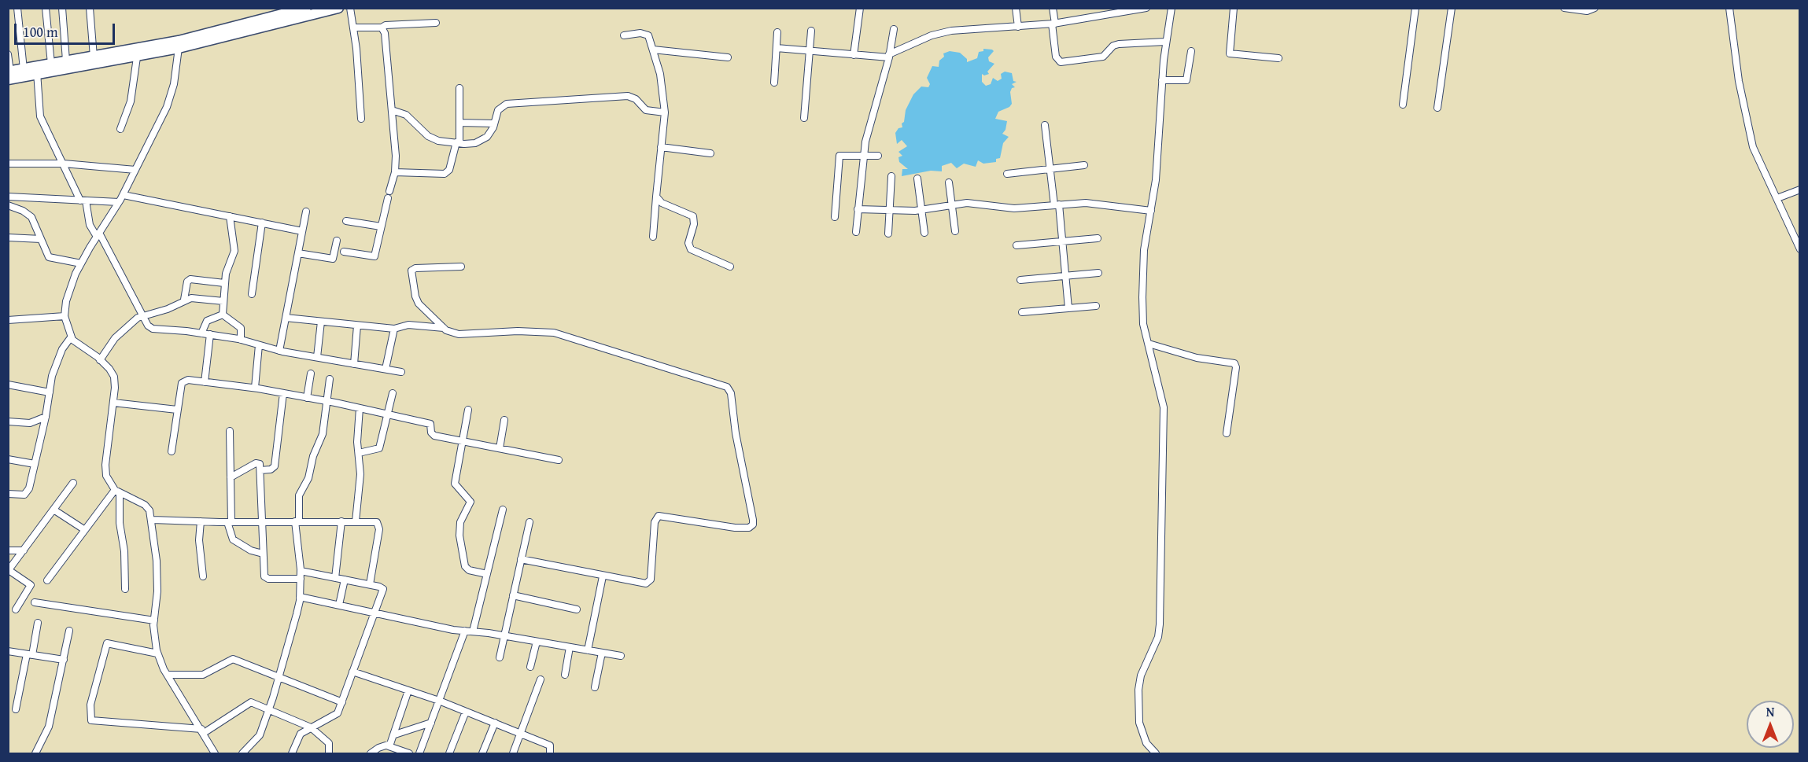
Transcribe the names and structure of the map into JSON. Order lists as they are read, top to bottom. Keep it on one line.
{"scale_bar":"100 m","north":"top"}
